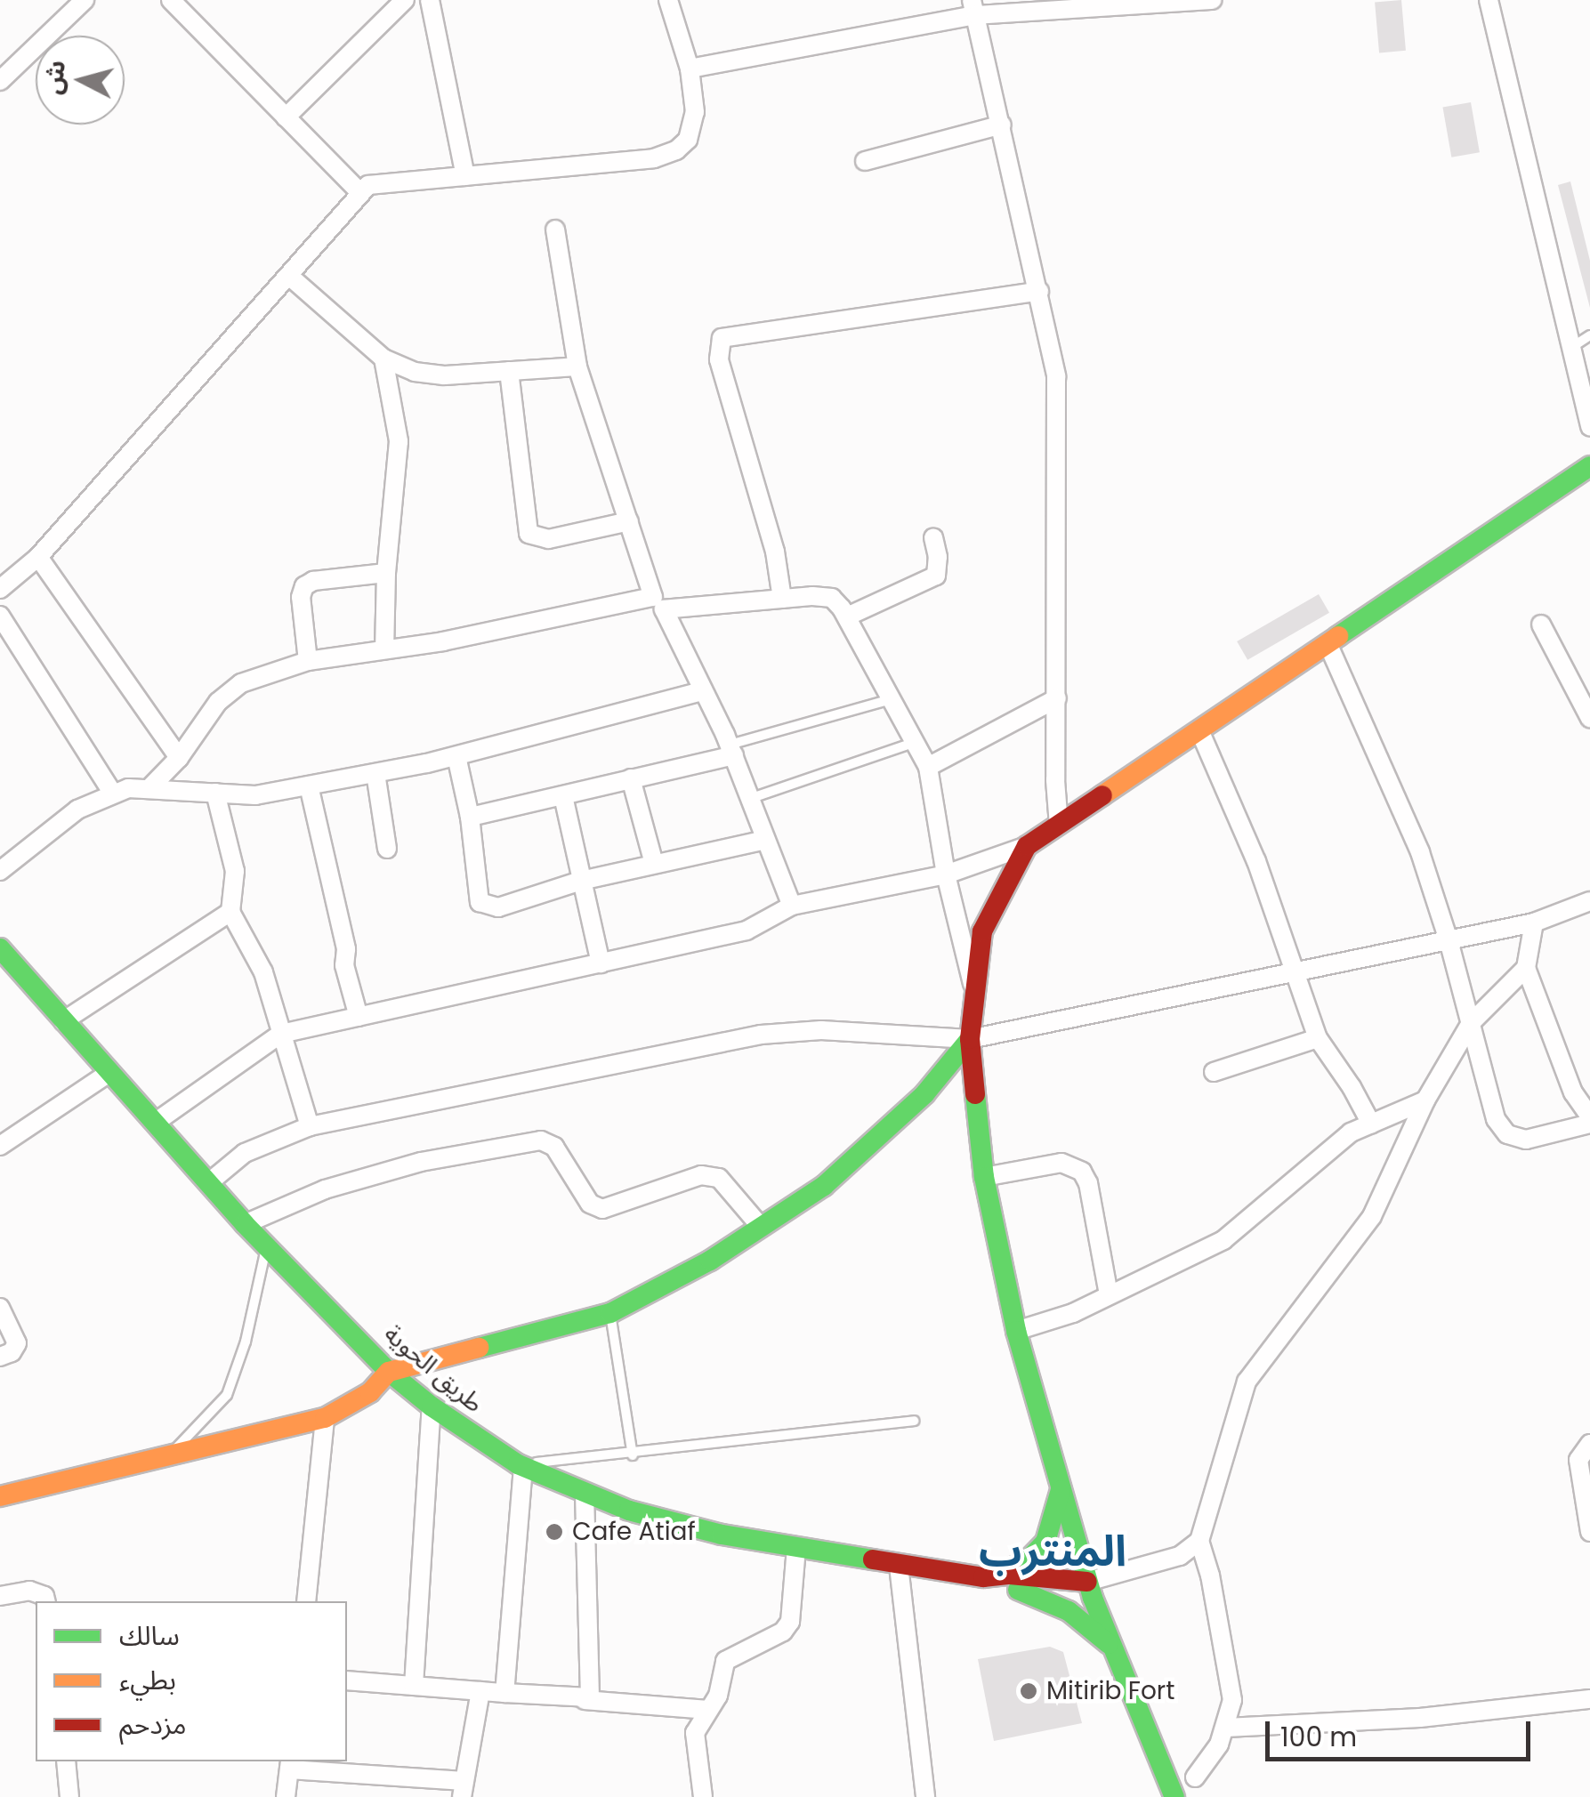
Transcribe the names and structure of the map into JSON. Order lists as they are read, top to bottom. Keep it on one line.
{"streets":{"street":["طريق الحوية"]},"districts":["المنترب"],"places":["Cafe Atiaf","Mitirib Fort"],"legend":["سالك","بطيء","مزدحم"],"scale_bar":"100 m","north":"left"}
